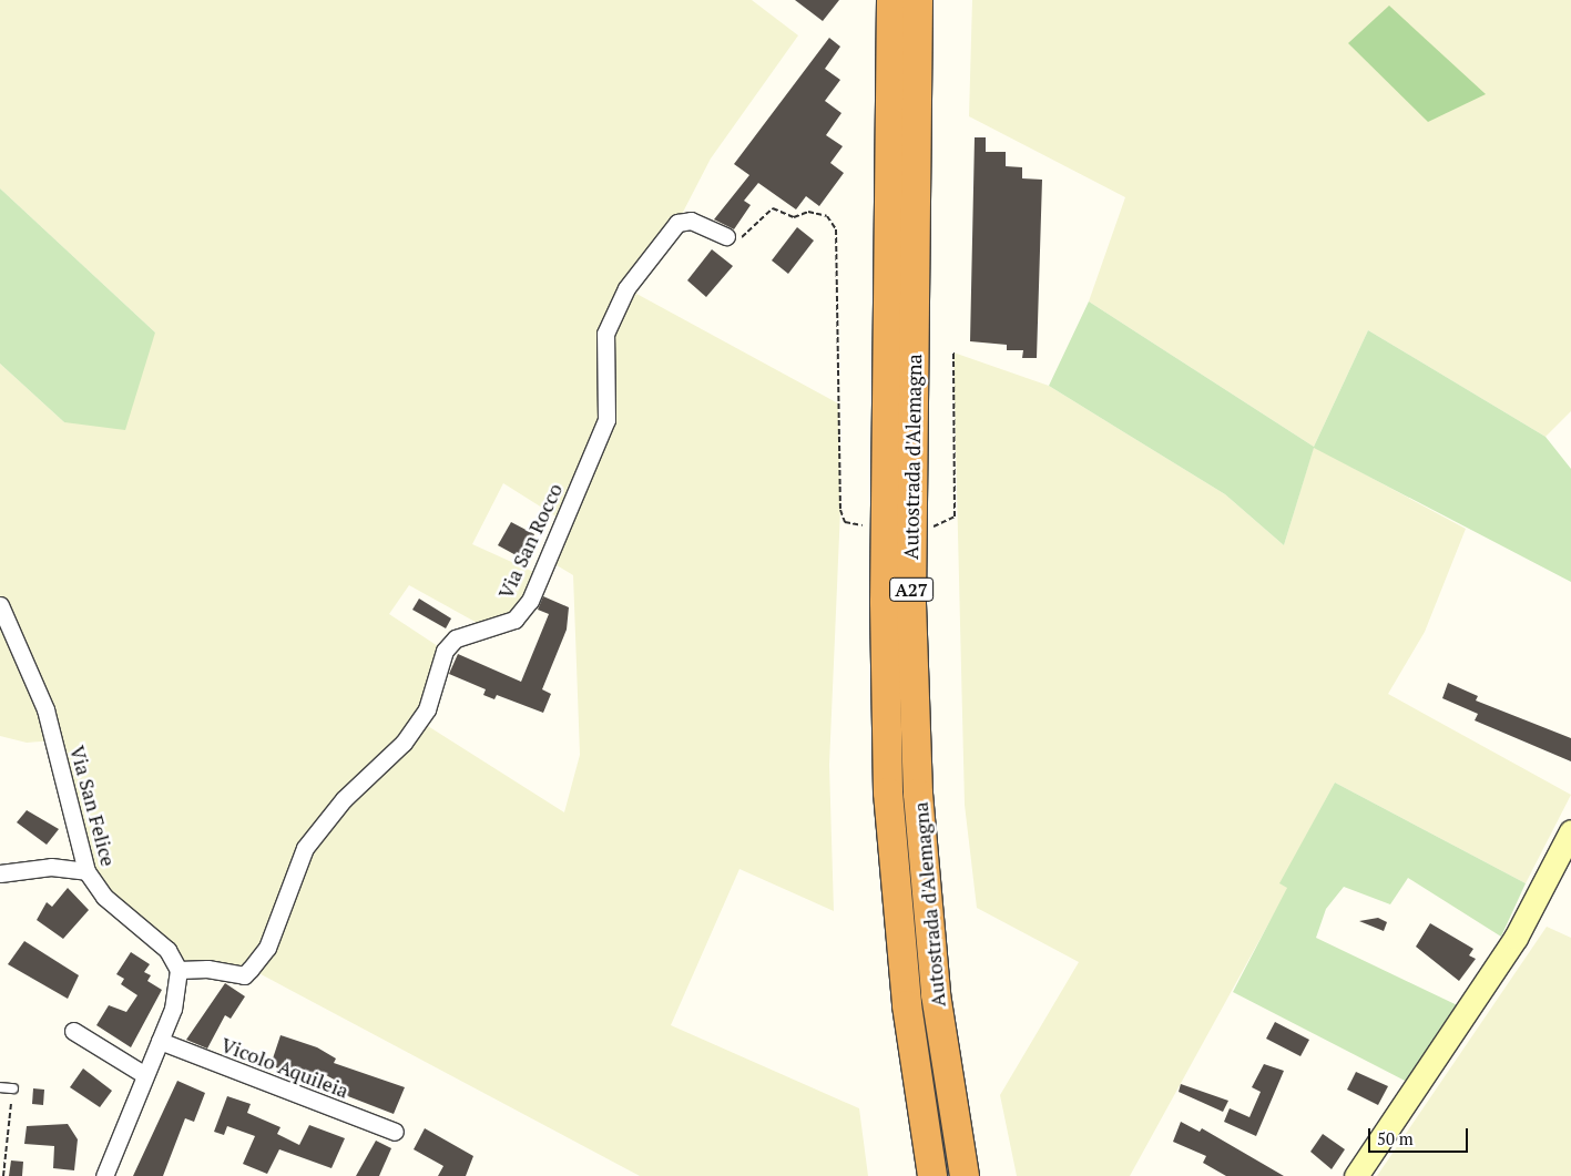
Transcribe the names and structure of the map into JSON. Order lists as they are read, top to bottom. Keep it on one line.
{"streets":{"highway":["Autostrada d'Alemagna","A27"],"street":["Via San Rocco","Via San Felice","Vicolo Aquileia"]},"crossings":[["Via San Rocco","Via San Felice"]],"scale_bar":"50 m"}
